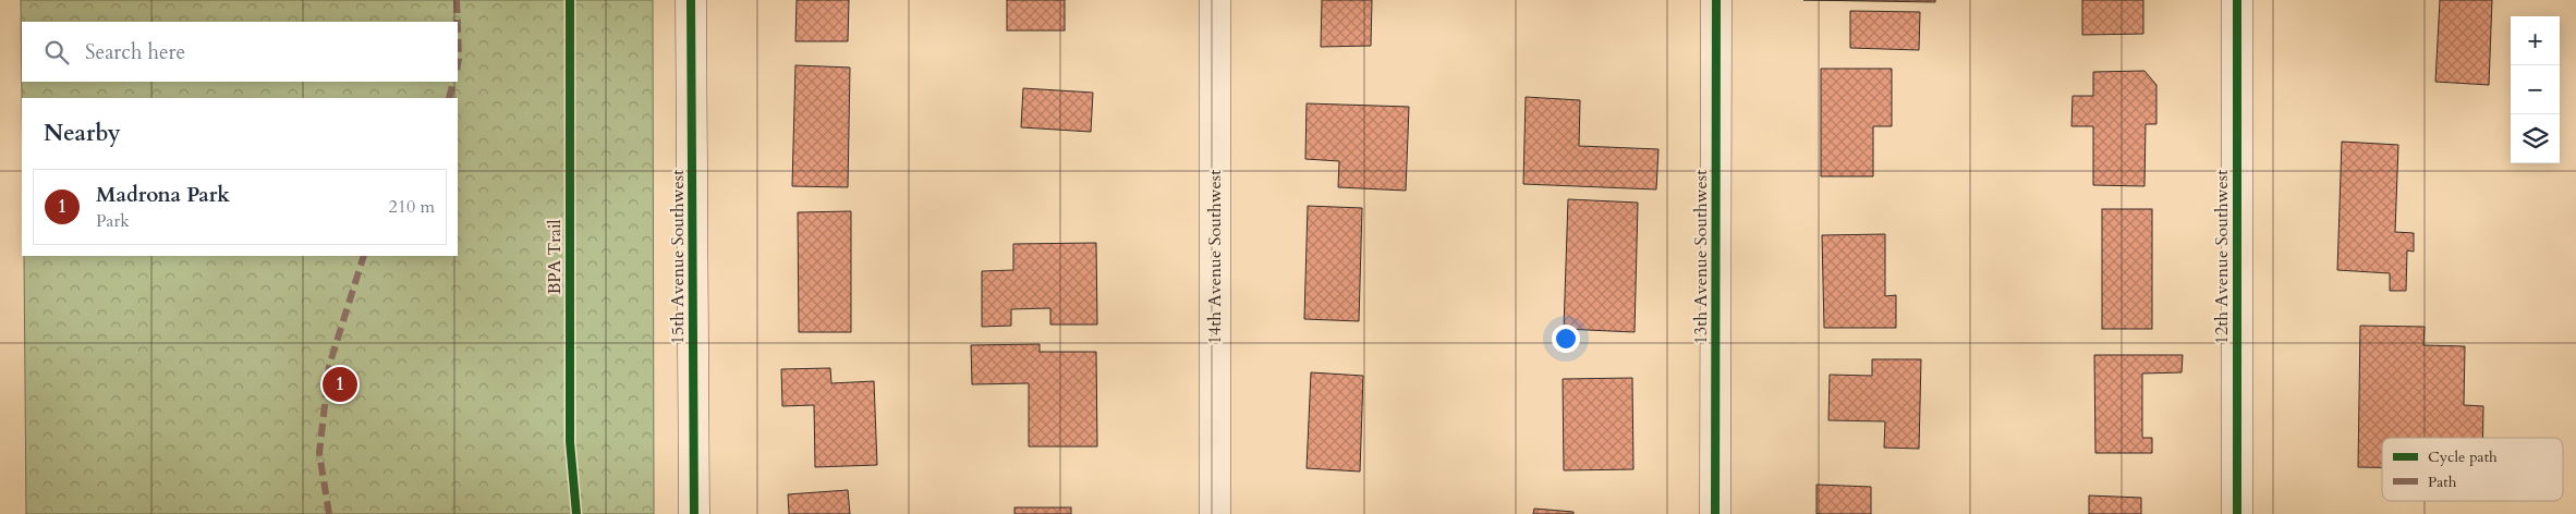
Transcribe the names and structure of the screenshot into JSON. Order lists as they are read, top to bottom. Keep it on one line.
{"streets":{"street":["15th Avenue Southwest","14th Avenue Southwest","13th Avenue Southwest","12th Avenue Southwest"],"cycle path":["BPA Trail"]},"legend":["Cycle path","Path"],"page":{"map_buttons":["+","−"],"search":"Search here","heading":"Nearby","list":[{"mark":"1","name":"Madrona Park","note":"Park","value":"210 m"}],"pins":"1"}}
